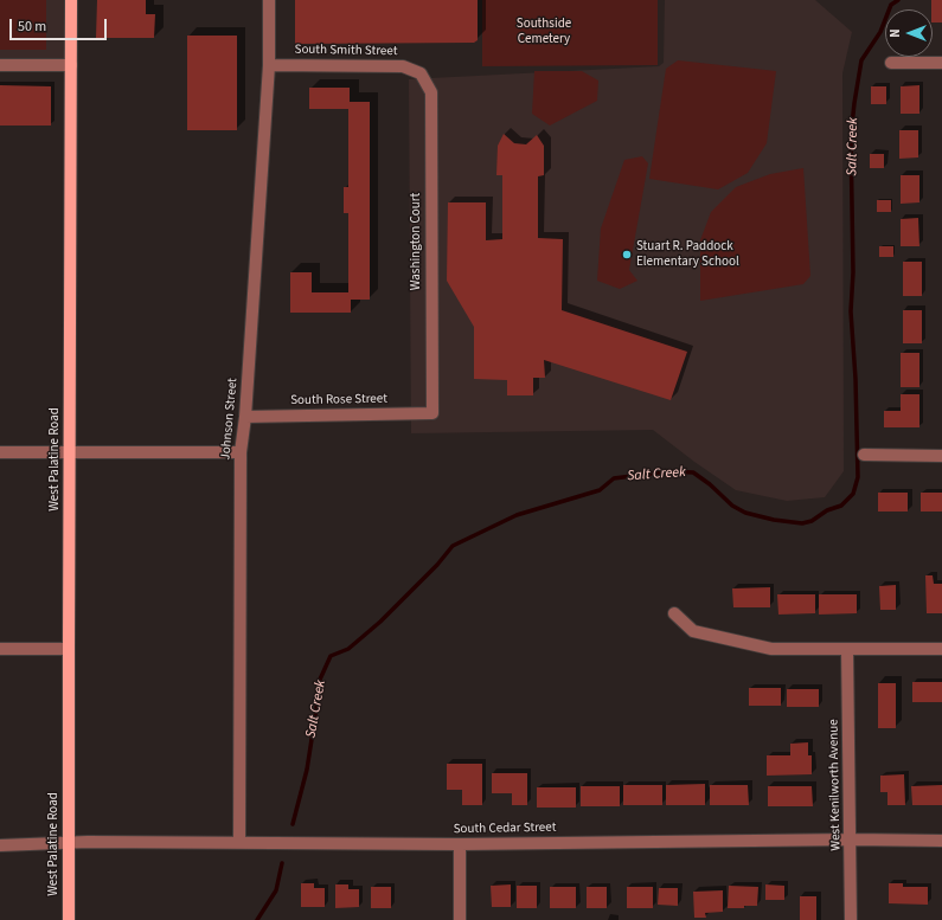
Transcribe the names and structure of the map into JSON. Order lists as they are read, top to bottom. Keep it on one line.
{"streets":{"main road":["West Palatine Road"],"street":["South Smith Street","Washington Court","South Rose Street","Johnson Street","West Kenilworth Avenue","South Cedar Street"]},"crossings":[["South Smith Street","Washington Court"],["South Smith Street","Johnson Street"],["Washington Court","South Rose Street"],["South Rose Street","Johnson Street"],["Johnson Street","South Cedar Street"],["West Palatine Road","South Cedar Street"],["West Kenilworth Avenue","South Cedar Street"]],"water":["Salt Creek"],"parks":["Southside Cemetery"],"places":["Stuart R. Paddock Elementary School"],"scale_bar":"50 m","north":"left"}
